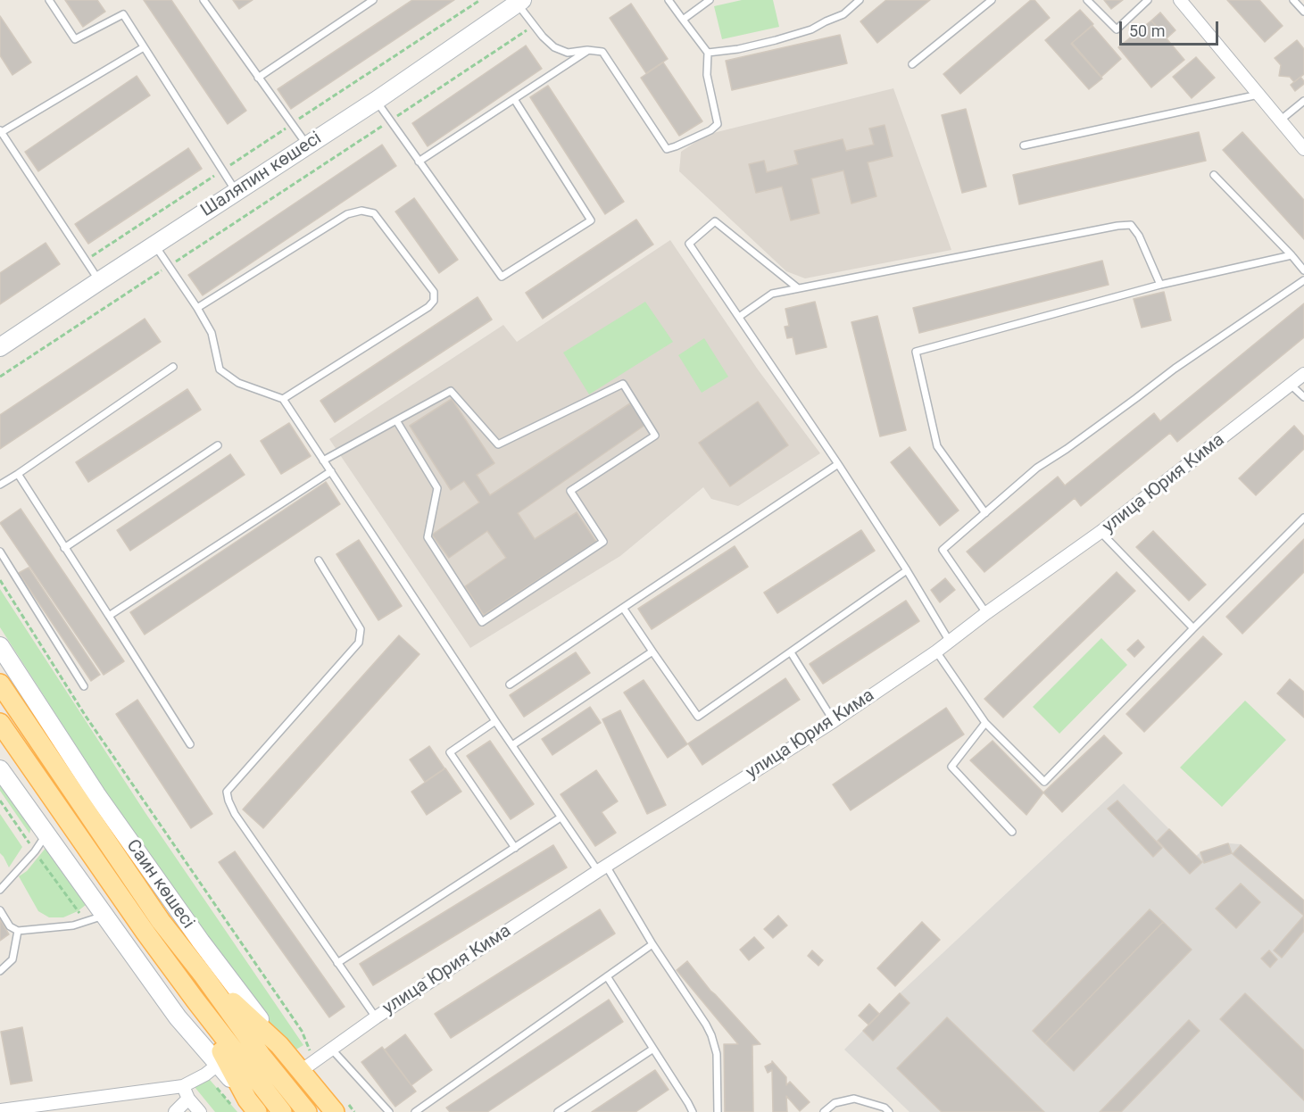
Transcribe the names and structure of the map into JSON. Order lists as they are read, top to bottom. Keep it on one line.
{"streets":{"main road":["Шаляпин көшесі","Саин көшесі"],"street":["улица Юрия Кима"]},"crossings":[["улица Юрия Кима","Саин көшесі"]],"scale_bar":"50 m"}
